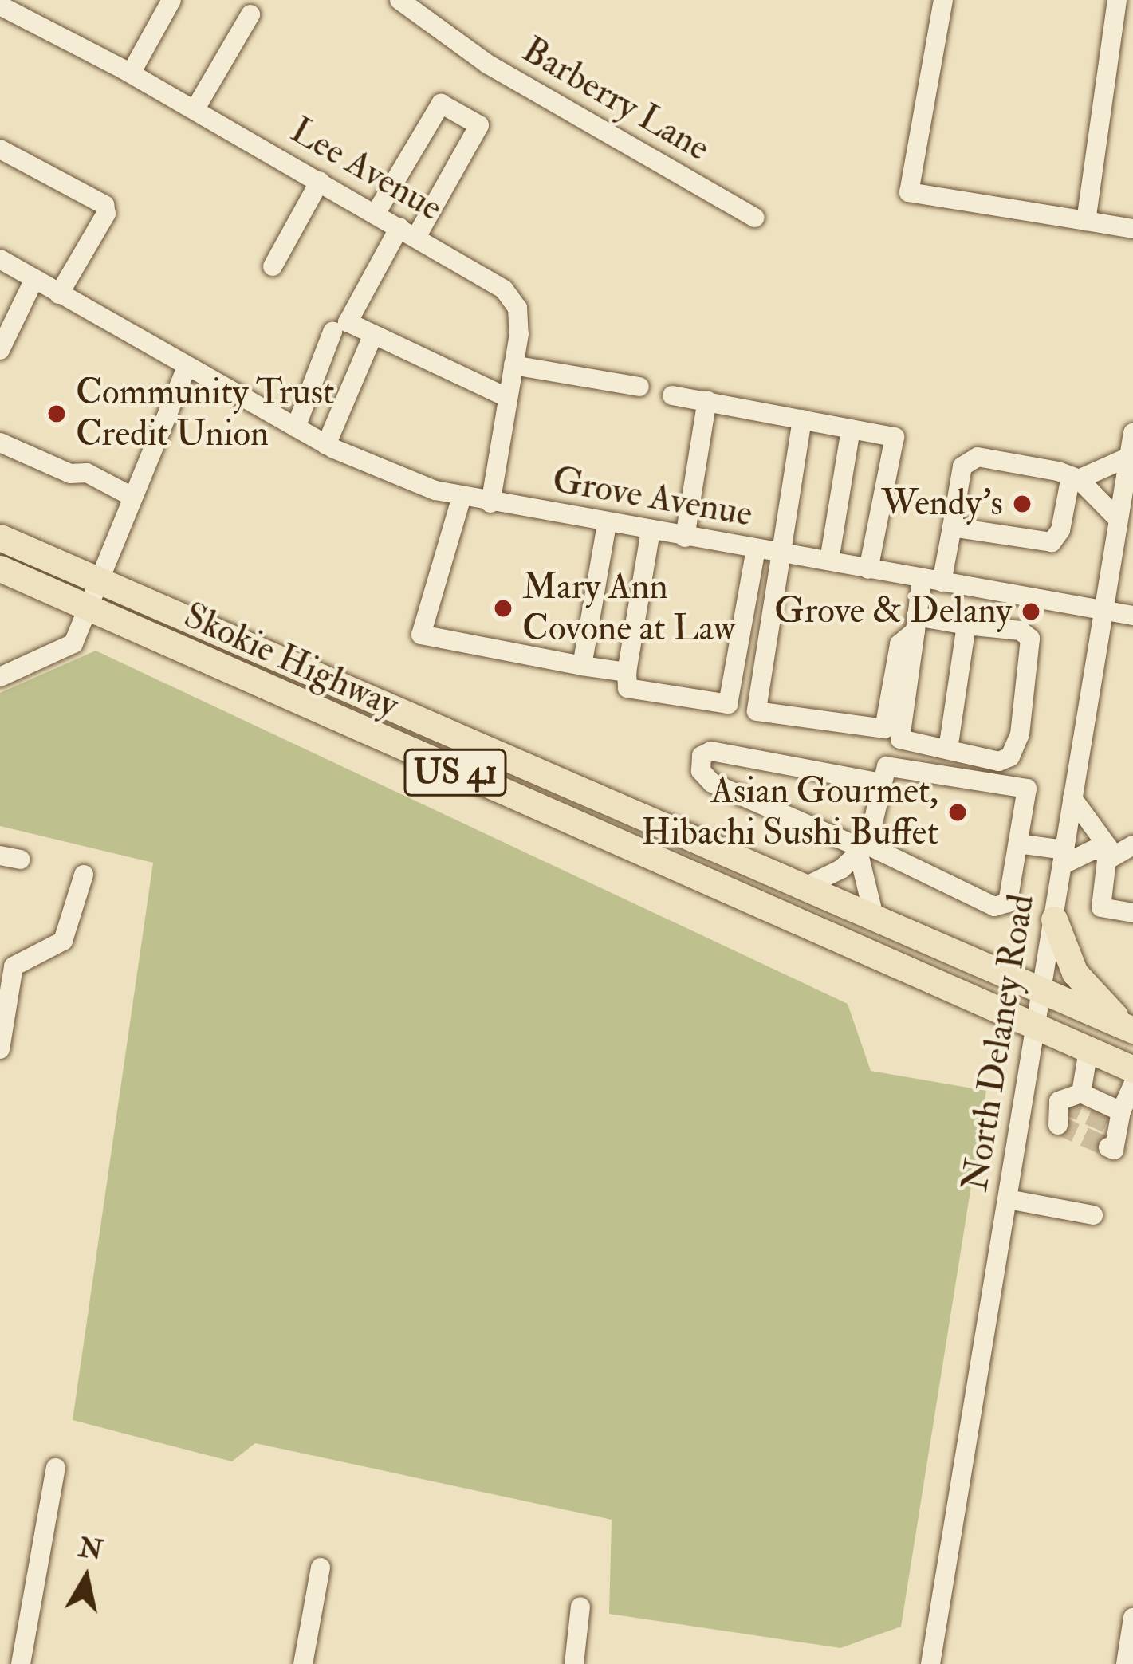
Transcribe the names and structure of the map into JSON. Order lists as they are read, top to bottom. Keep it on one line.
{"streets":{"highway":["Skokie Highway","US 41"],"street":["Barberry Lane","Lee Avenue","Grove Avenue","North Delaney Road"]},"crossings":[["Lee Avenue","Grove Avenue"],["Grove Avenue","North Delaney Road"],["Skokie Highway","North Delaney Road"]],"places":["Community Trust Credit Union","Wendy's","Mary Ann Covone at Law","Grove & Delany","Asian Gourmet, Hibachi Sushi Buffet"],"north":"top"}
